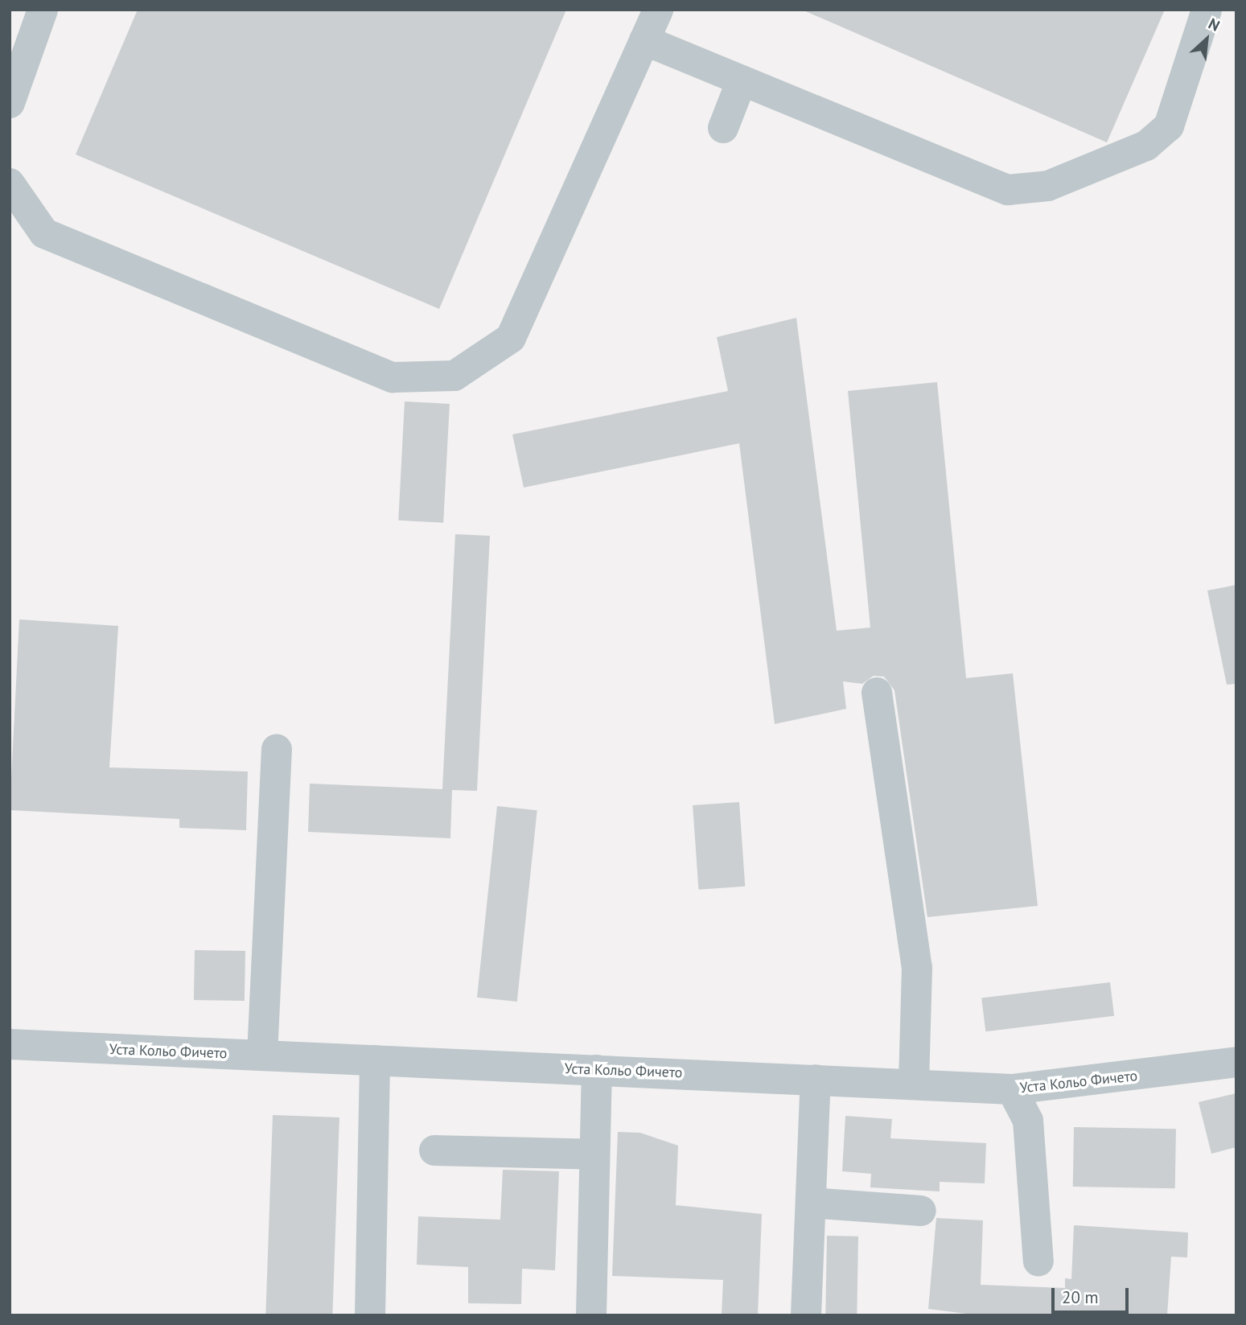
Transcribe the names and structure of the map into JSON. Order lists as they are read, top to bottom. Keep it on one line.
{"streets":{"street":["Уста Кольо Фичето"]},"scale_bar":"20 m","north":"top right"}
